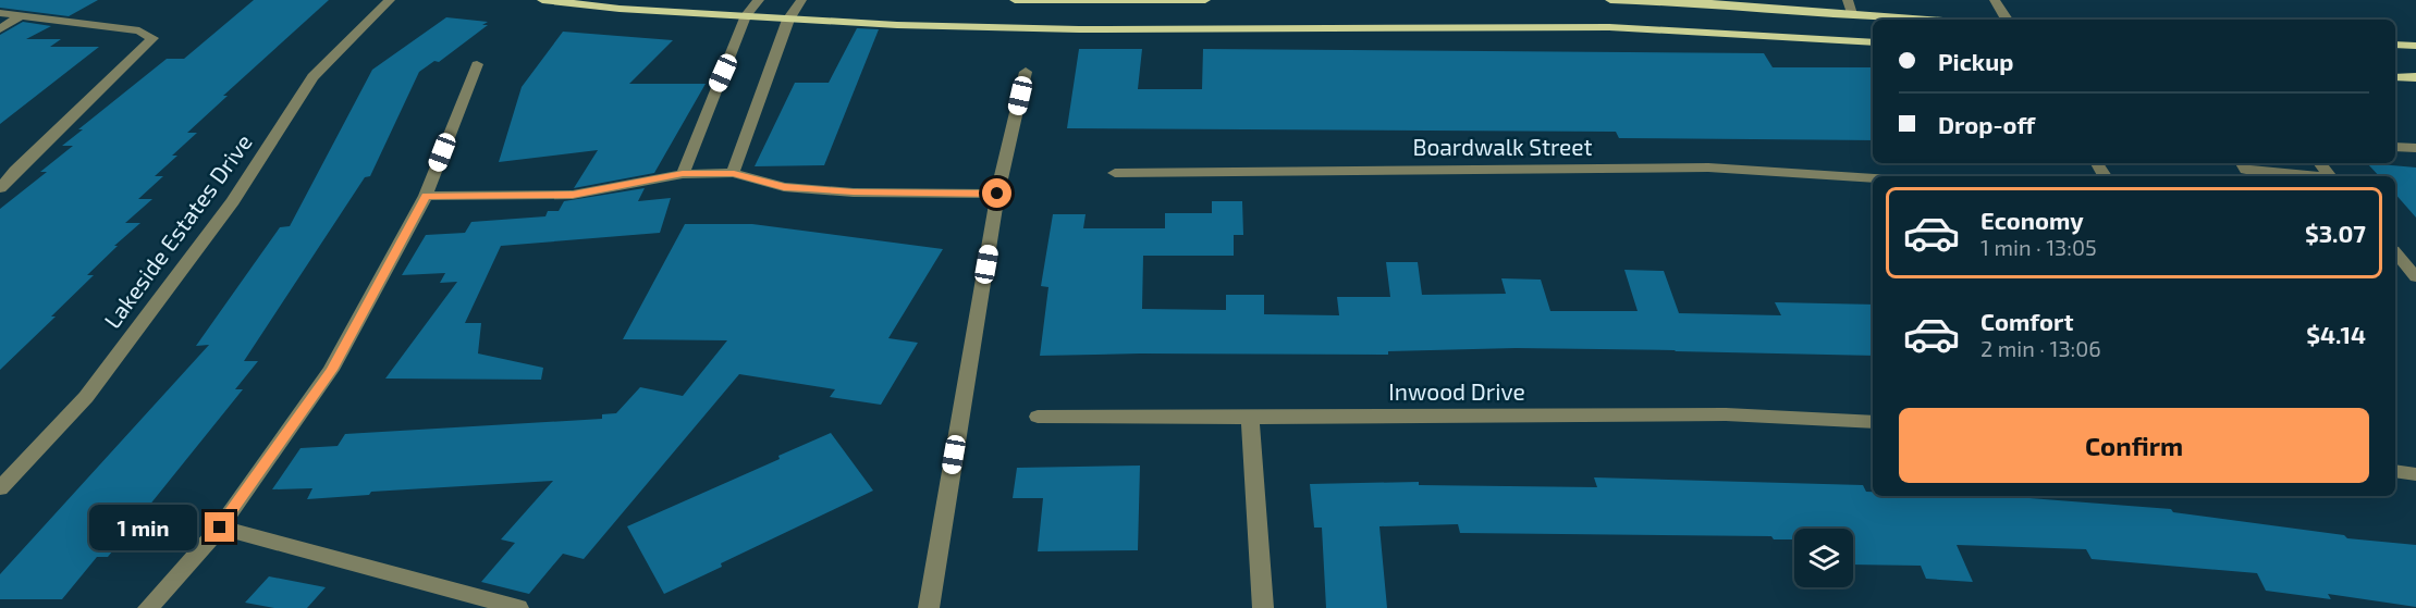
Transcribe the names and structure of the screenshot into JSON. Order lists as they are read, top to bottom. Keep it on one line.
{"streets":{"street":["Boardwalk Street","Lakeside Estates Drive","Inwood Drive"]},"page":{"banner":["Pickup","Drop-off"],"list":[{"name":"Economy","note":"1 min · 13:05","value":"$3.07"},{"name":"Comfort","note":"2 min · 13:06","value":"$4.14"}],"buttons":"Confirm","bubble":"1 min"}}
